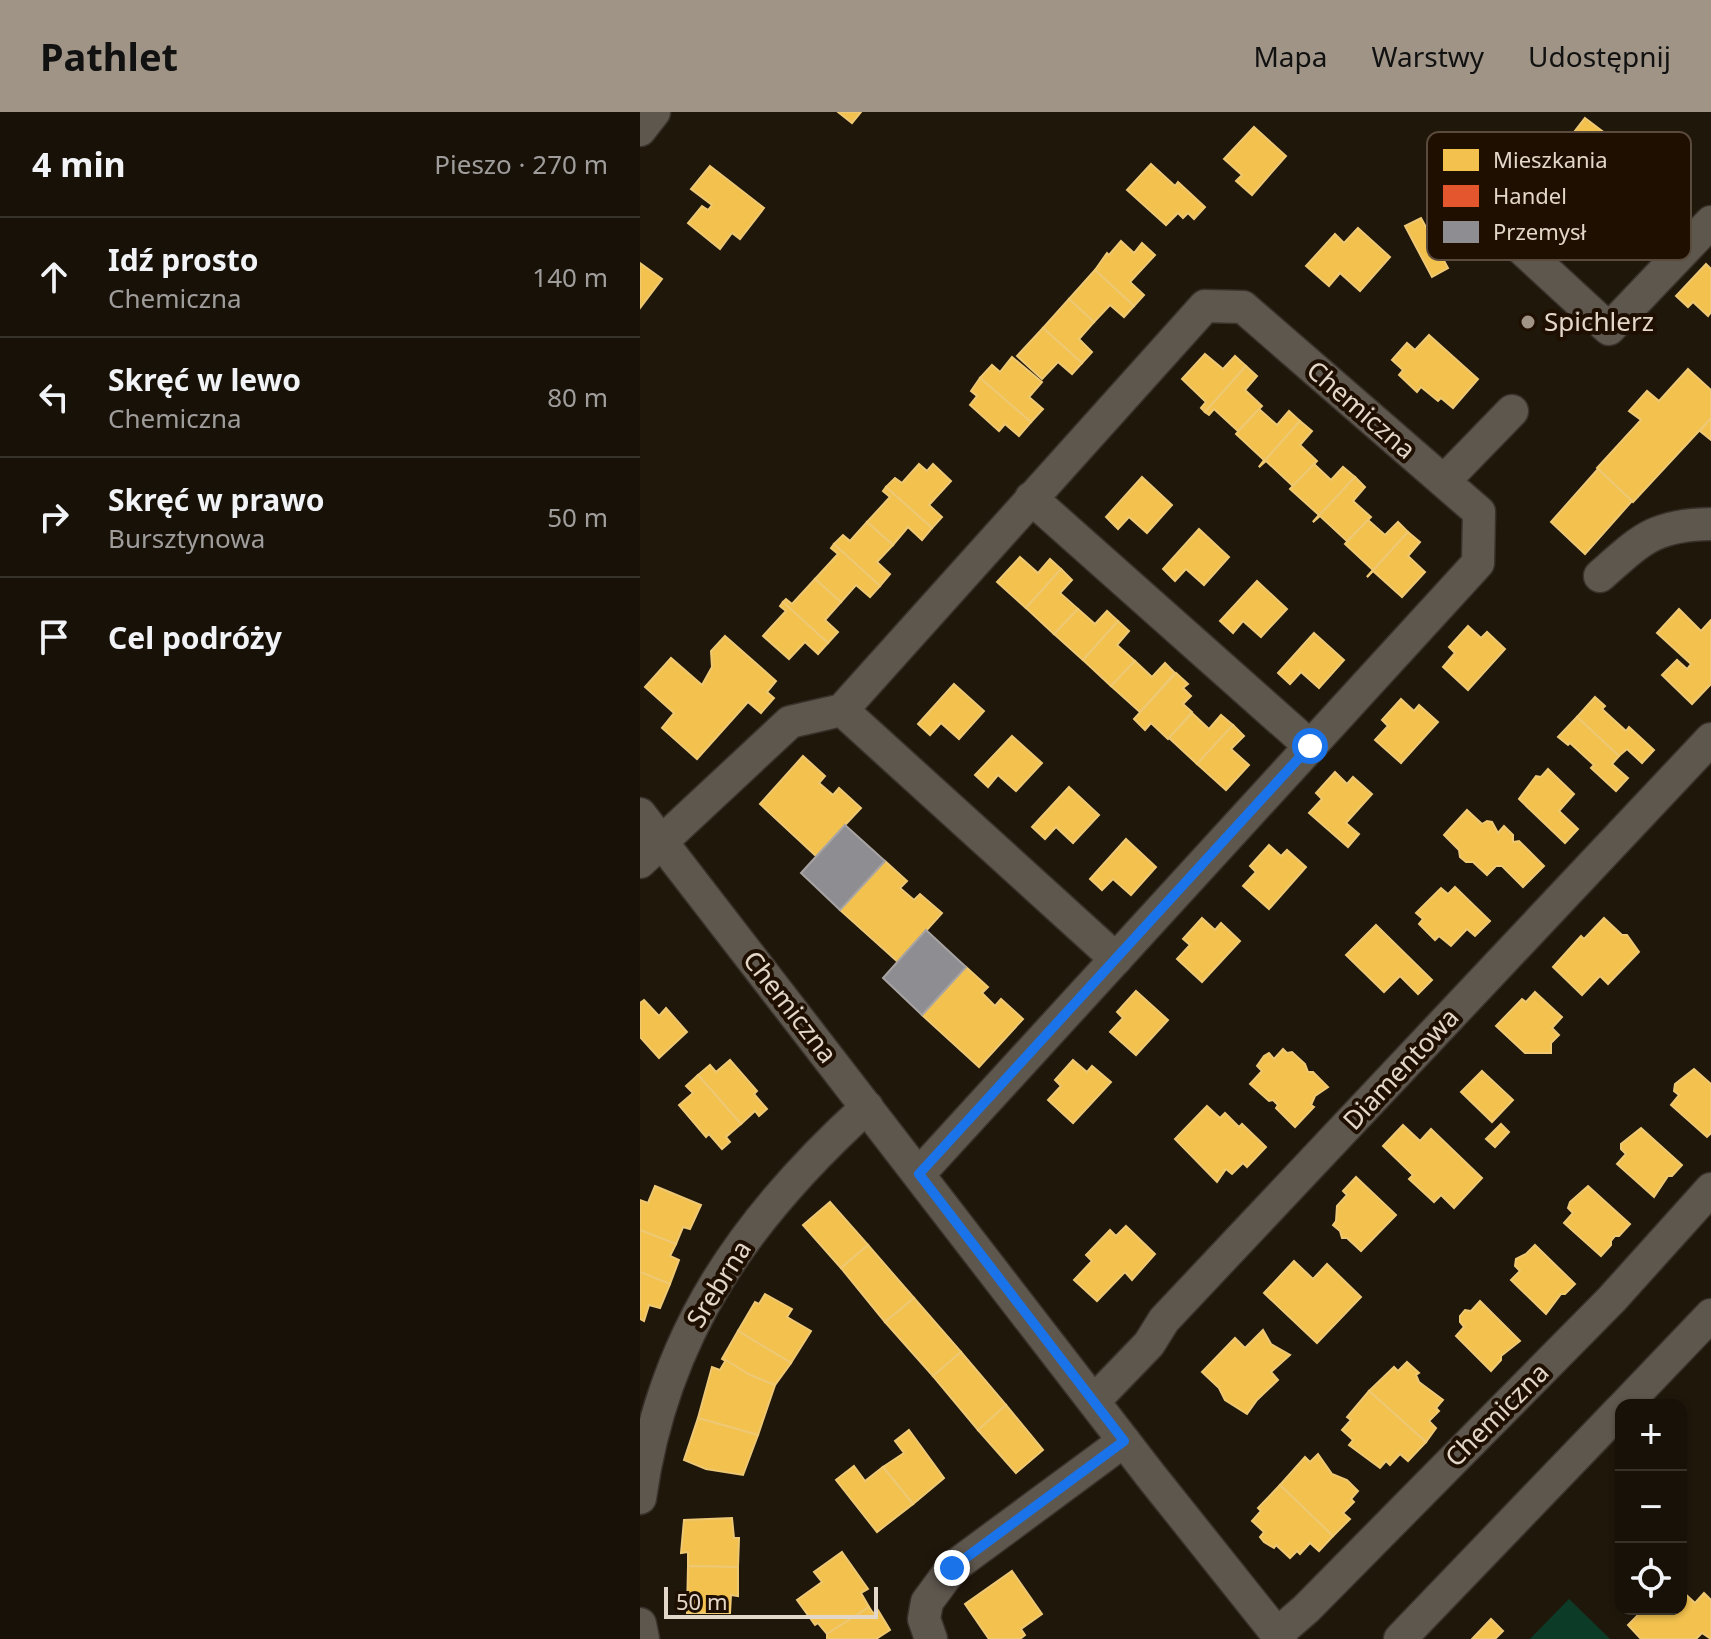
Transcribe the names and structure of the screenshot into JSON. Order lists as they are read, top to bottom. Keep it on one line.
{"streets":{"street":["Chemiczna","Diamentowa","Srebrna"]},"crossings":[["Chemiczna","Diamentowa"],["Chemiczna","Srebrna"]],"places":["Spichlerz"],"legend":["Mieszkania","Handel","Przemysł"],"scale_bar":"50 m","page":{"header":"Pathlet","nav":["Mapa","Warstwy","Udostępnij"],"heading":["4 min","Pieszo · 270 m"],"list":[["Idź prosto","Chemiczna","140 m"],["Skręć w lewo","Chemiczna","80 m"],["Skręć w prawo","Bursztynowa","50 m"],"Cel podróży"],"map_buttons":["+","−"],"scale":"50 m"}}
